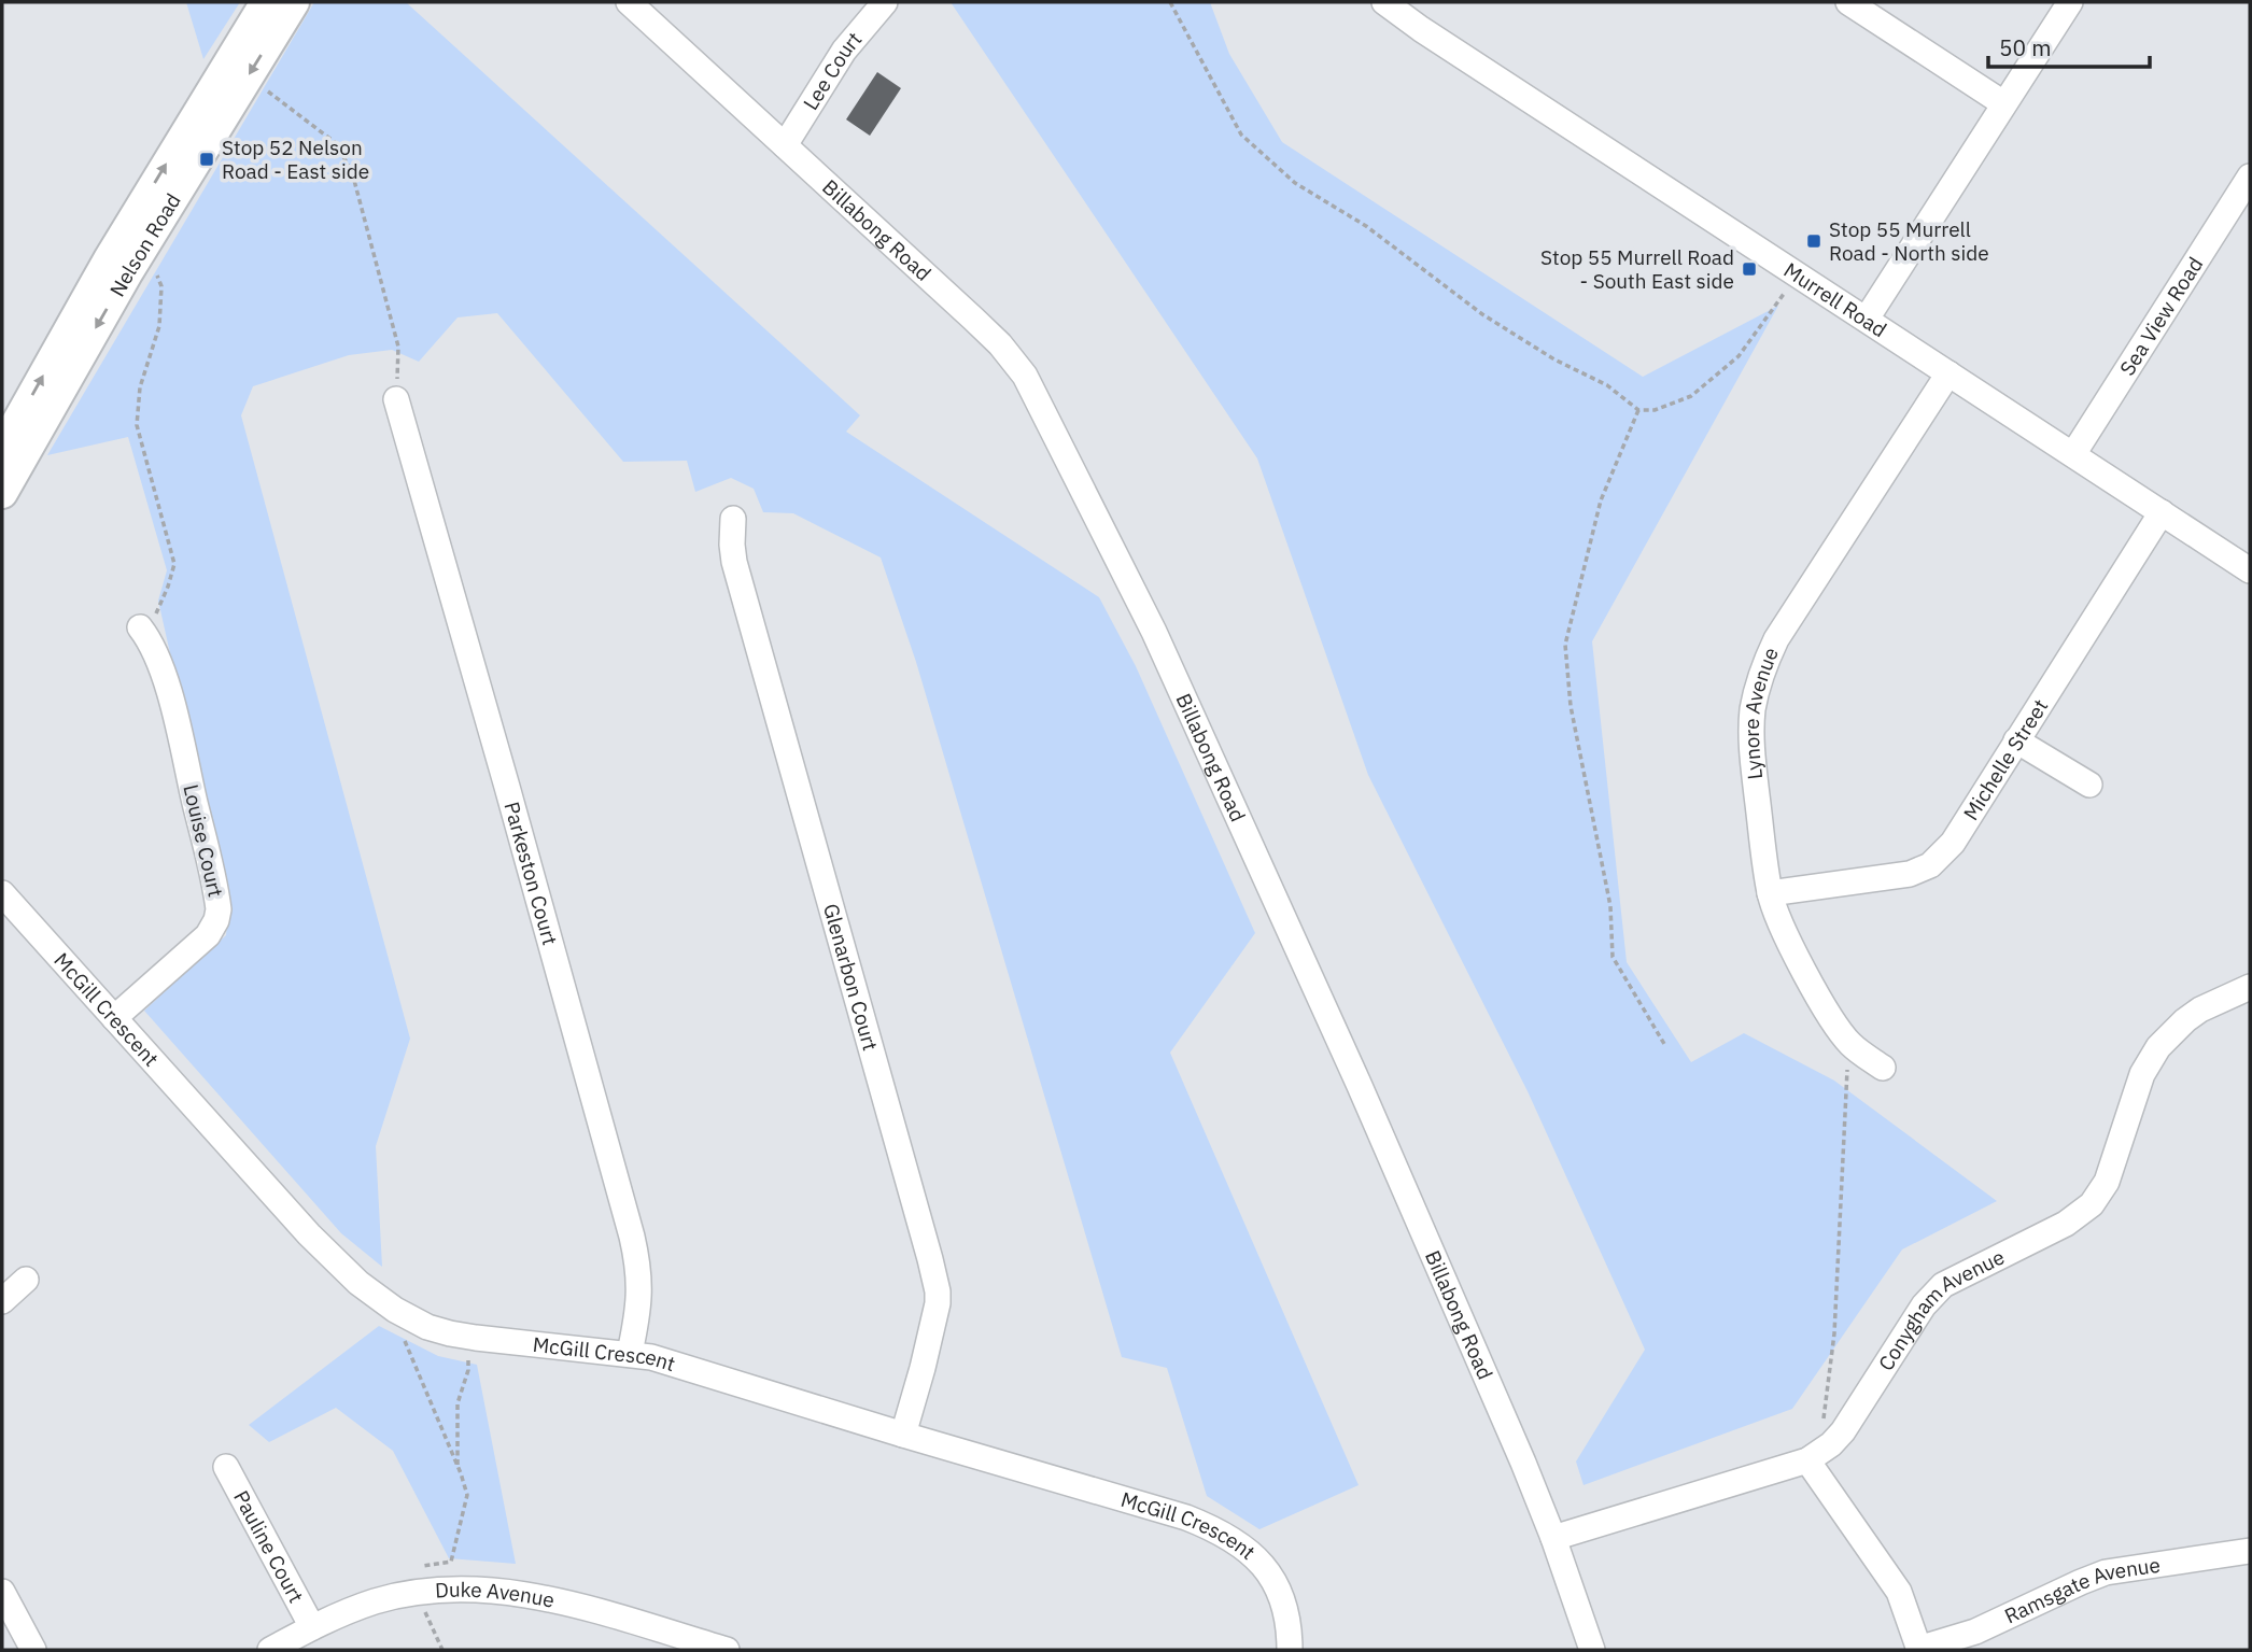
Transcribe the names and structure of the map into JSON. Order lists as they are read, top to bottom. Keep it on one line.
{"streets":{"main road":["Nelson Road"],"street":["Lee Court","Billabong Road","Murrell Road","Sea View Road","Lynore Avenue","Michelle Street","Louise Court","Parkeston Court","Glenarbon Court","McGill Crescent","Conygham Avenue","Pauline Court","Ramsgate Avenue","Duke Avenue"]},"crossings":[["Lee Court","Billabong Road"],["Billabong Road","Conygham Avenue"],["Murrell Road","Sea View Road"],["Murrell Road","Lynore Avenue"],["Murrell Road","Michelle Street"],["Lynore Avenue","Michelle Street"],["Louise Court","McGill Crescent"],["Parkeston Court","McGill Crescent"],["Glenarbon Court","McGill Crescent"],["Pauline Court","Duke Avenue"]],"places":{"transit":["Stop 52 Nelson Road - East side","Stop 55 Murrell Road - North side","Stop 55 Murrell Road - South East side"]},"scale_bar":"50 m"}
